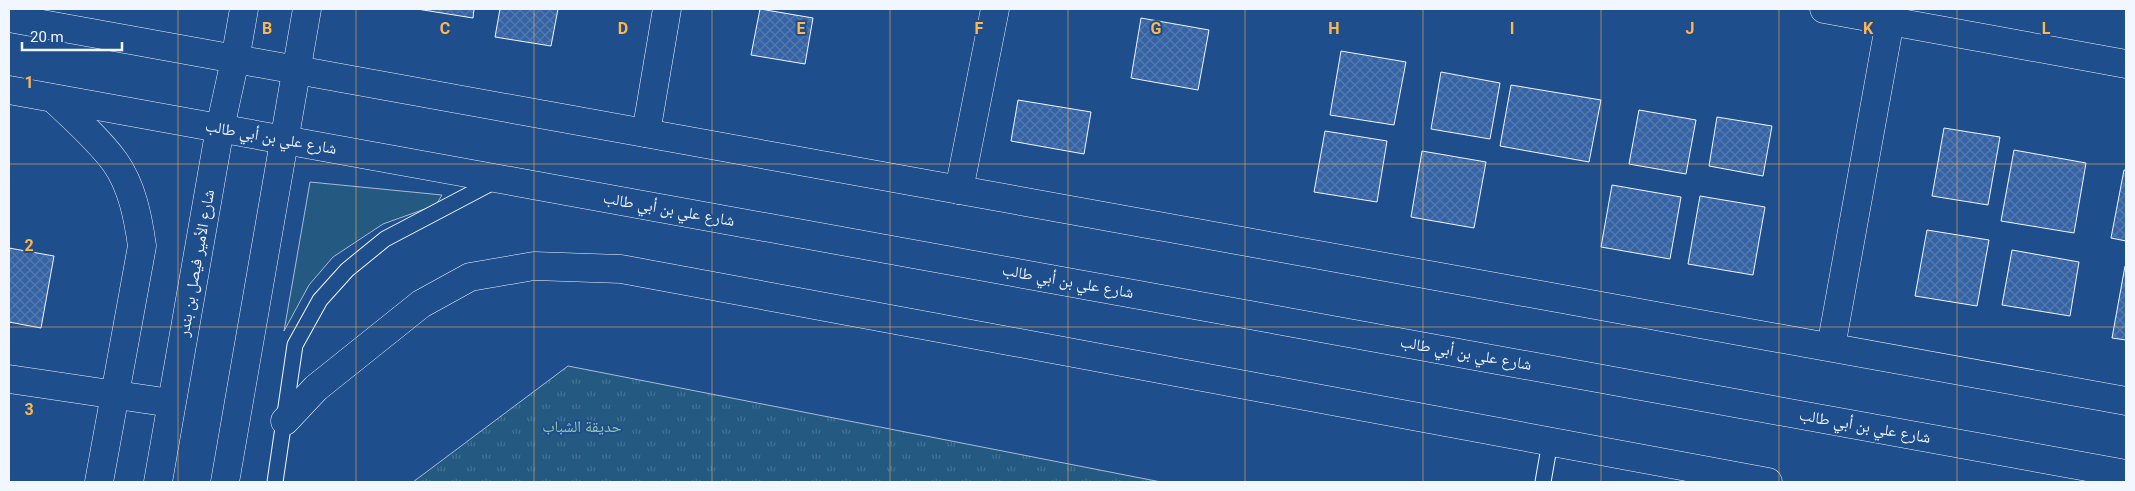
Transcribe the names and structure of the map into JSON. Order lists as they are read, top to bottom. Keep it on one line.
{"streets":{"street":["شارع علي بن أبي طالب","شارع الأمير فيصل بن بندر"]},"crossings":[["شارع علي بن أبي طالب","شارع الأمير فيصل بن بندر"]],"parks":["حديقة الشباب"],"scale_bar":"20 m","grid":{"columns":["B","C","D","E","F","G","H","I","J","K","L"],"rows":["1","2","3"]}}
